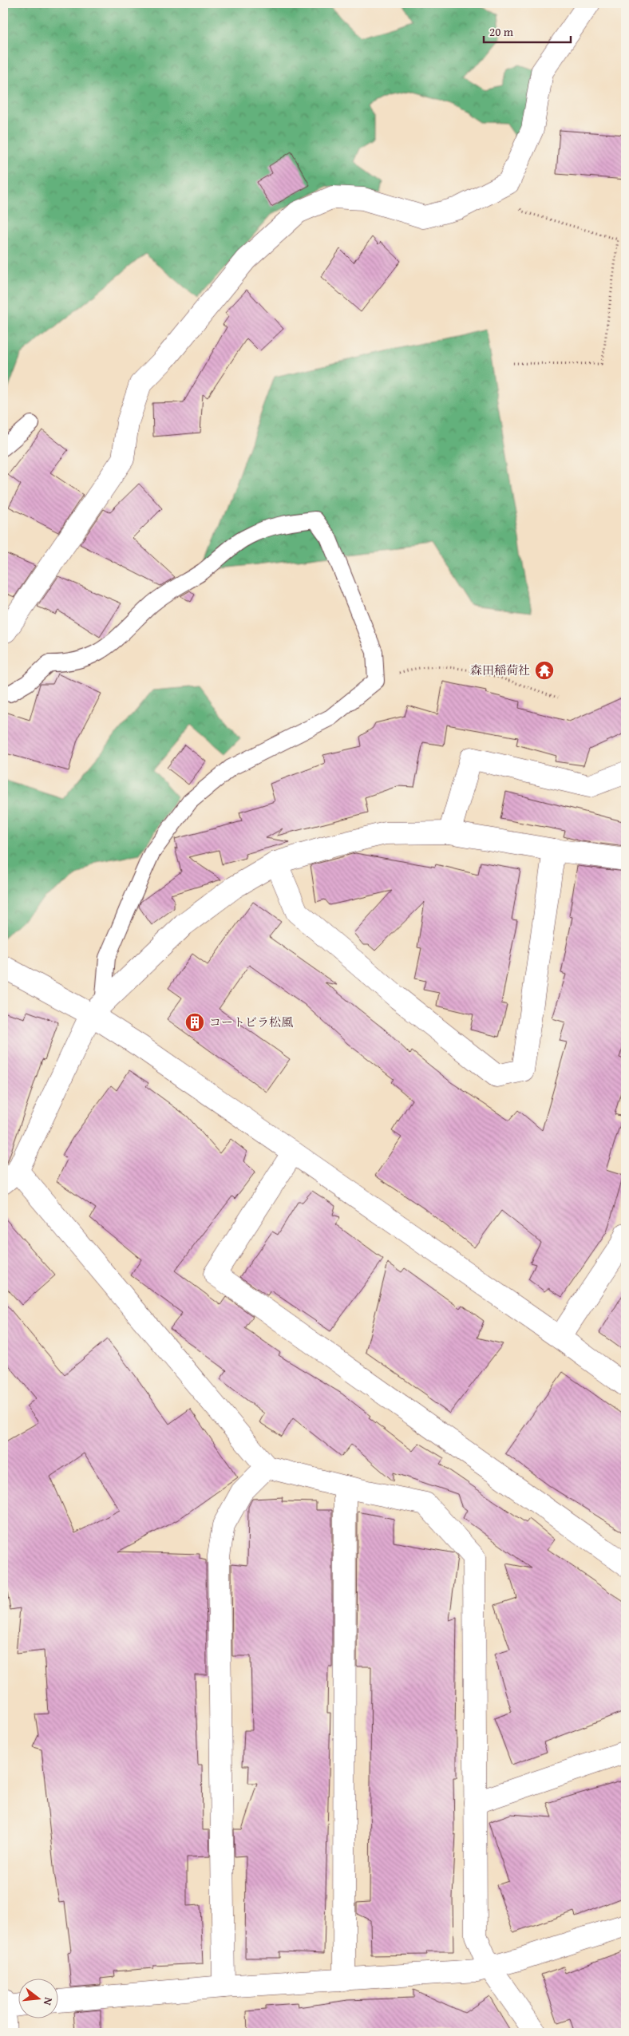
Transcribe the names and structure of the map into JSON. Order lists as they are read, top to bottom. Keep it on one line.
{"places":{"temple":["森田稲荷社"],"building":["コートビラ松風"]},"scale_bar":"20 m","north":"right"}
